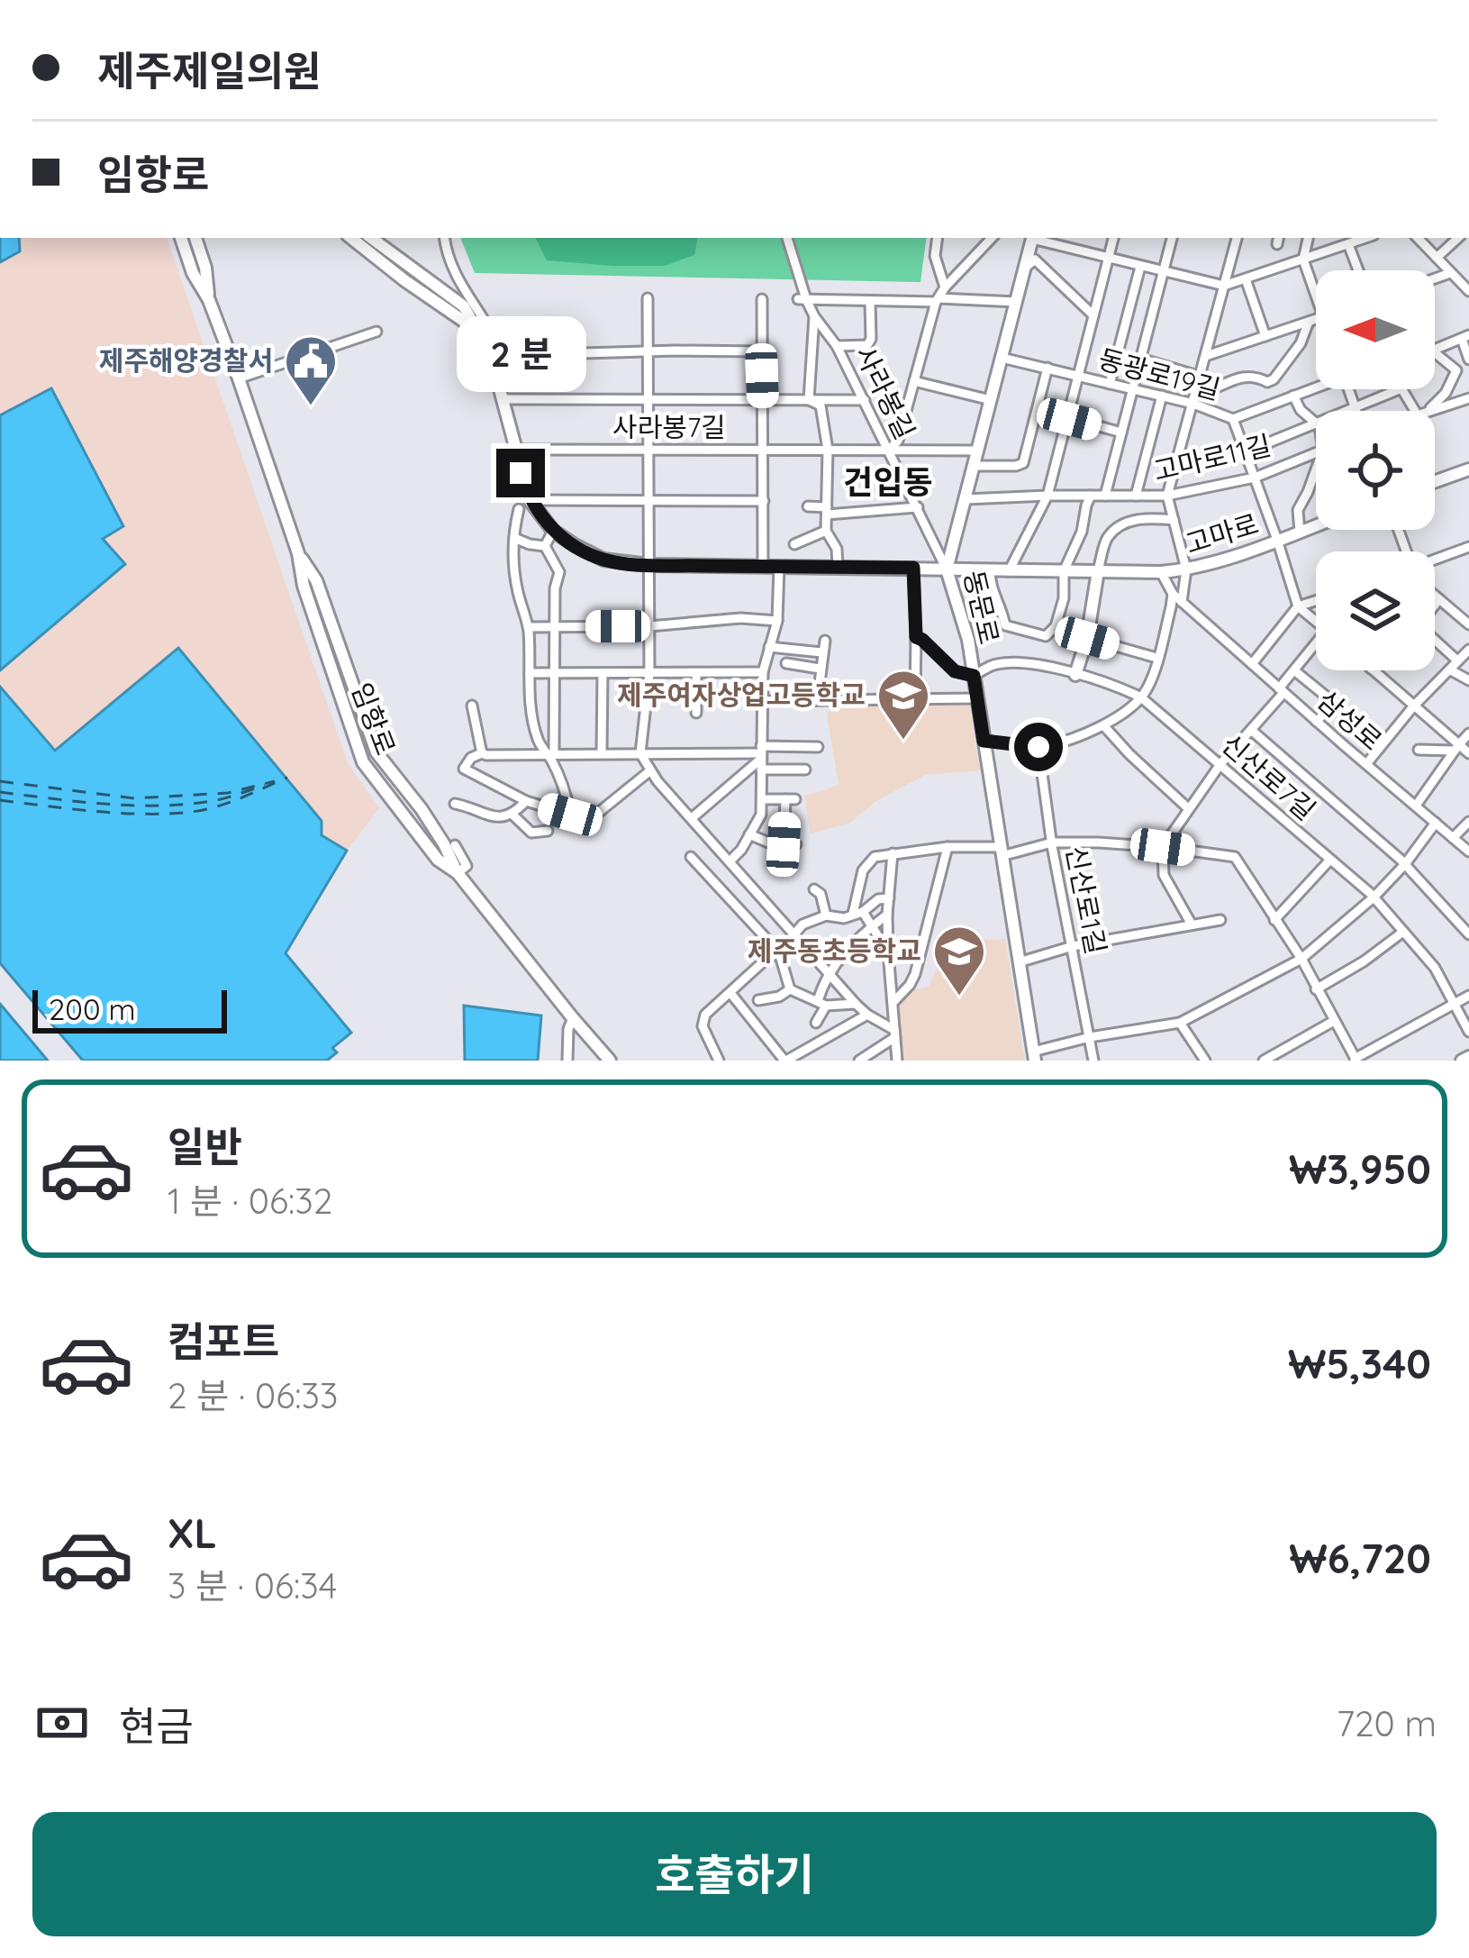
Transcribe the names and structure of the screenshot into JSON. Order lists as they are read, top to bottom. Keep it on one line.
{"streets":{"main road":["고마로","동문로","임항로"],"street":["동광로19길","사라봉길","사라봉7길","고마로11길","삼성로","신산로7길","신산로1길"]},"crossings":[["동광로19길","동문로"],["사라봉길","사라봉7길"],["사라봉길","고마로"],["사라봉길","동문로"],["사라봉7길","동문로"],["고마로11길","동문로"],["고마로","동문로"],["고마로","삼성로"],["동문로","신산로7길"]],"districts":["건입동"],"places":{"public building":["제주해양경찰서"],"school or university":["제주여자상업고등학교","제주동초등학교"]},"scale_bar":"200 m","north":"left","page":{"banner":["제주제일의원","임항로"],"bubble":"2 분","scale":"200 m","list":[{"name":"일반","note":"1 분 · 06:32","value":"₩3,950"},{"name":"컴포트","note":"2 분 · 06:33","value":"₩5,340"},{"name":"XL","note":"3 분 · 06:34","value":"₩6,720"}],"pay":["현금","720 m"],"buttons":"호출하기"}}
